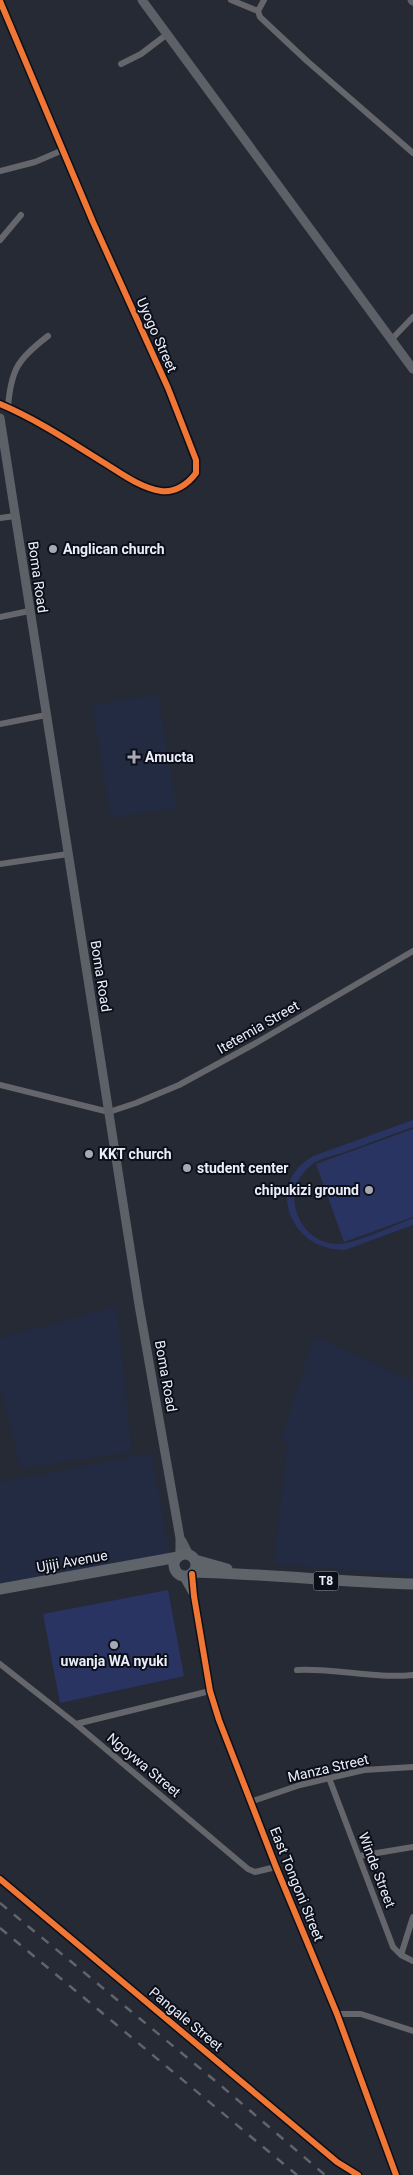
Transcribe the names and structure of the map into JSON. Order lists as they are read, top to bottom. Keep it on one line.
{"streets":{"highway":["Ujiji Avenue","T8"],"main road":["Boma Road"],"street":["Uyogo Street","Itetemia Street","Ngoywa Street","Manza Street","Winde Street","East Tongoni Street","Pangale Street"]},"crossings":[["Boma Road","Itetemia Street"],["Boma Road","T8"],["Ujiji Avenue","T8"],["T8","East Tongoni Street"],["Ngoywa Street","East Tongoni Street"],["Manza Street","Winde Street"],["Manza Street","East Tongoni Street"]],"places":{"other":["Anglican church","KKT church","student center","chipukizi ground","uwanja WA nyuki"],"health":["Amucta"]}}
